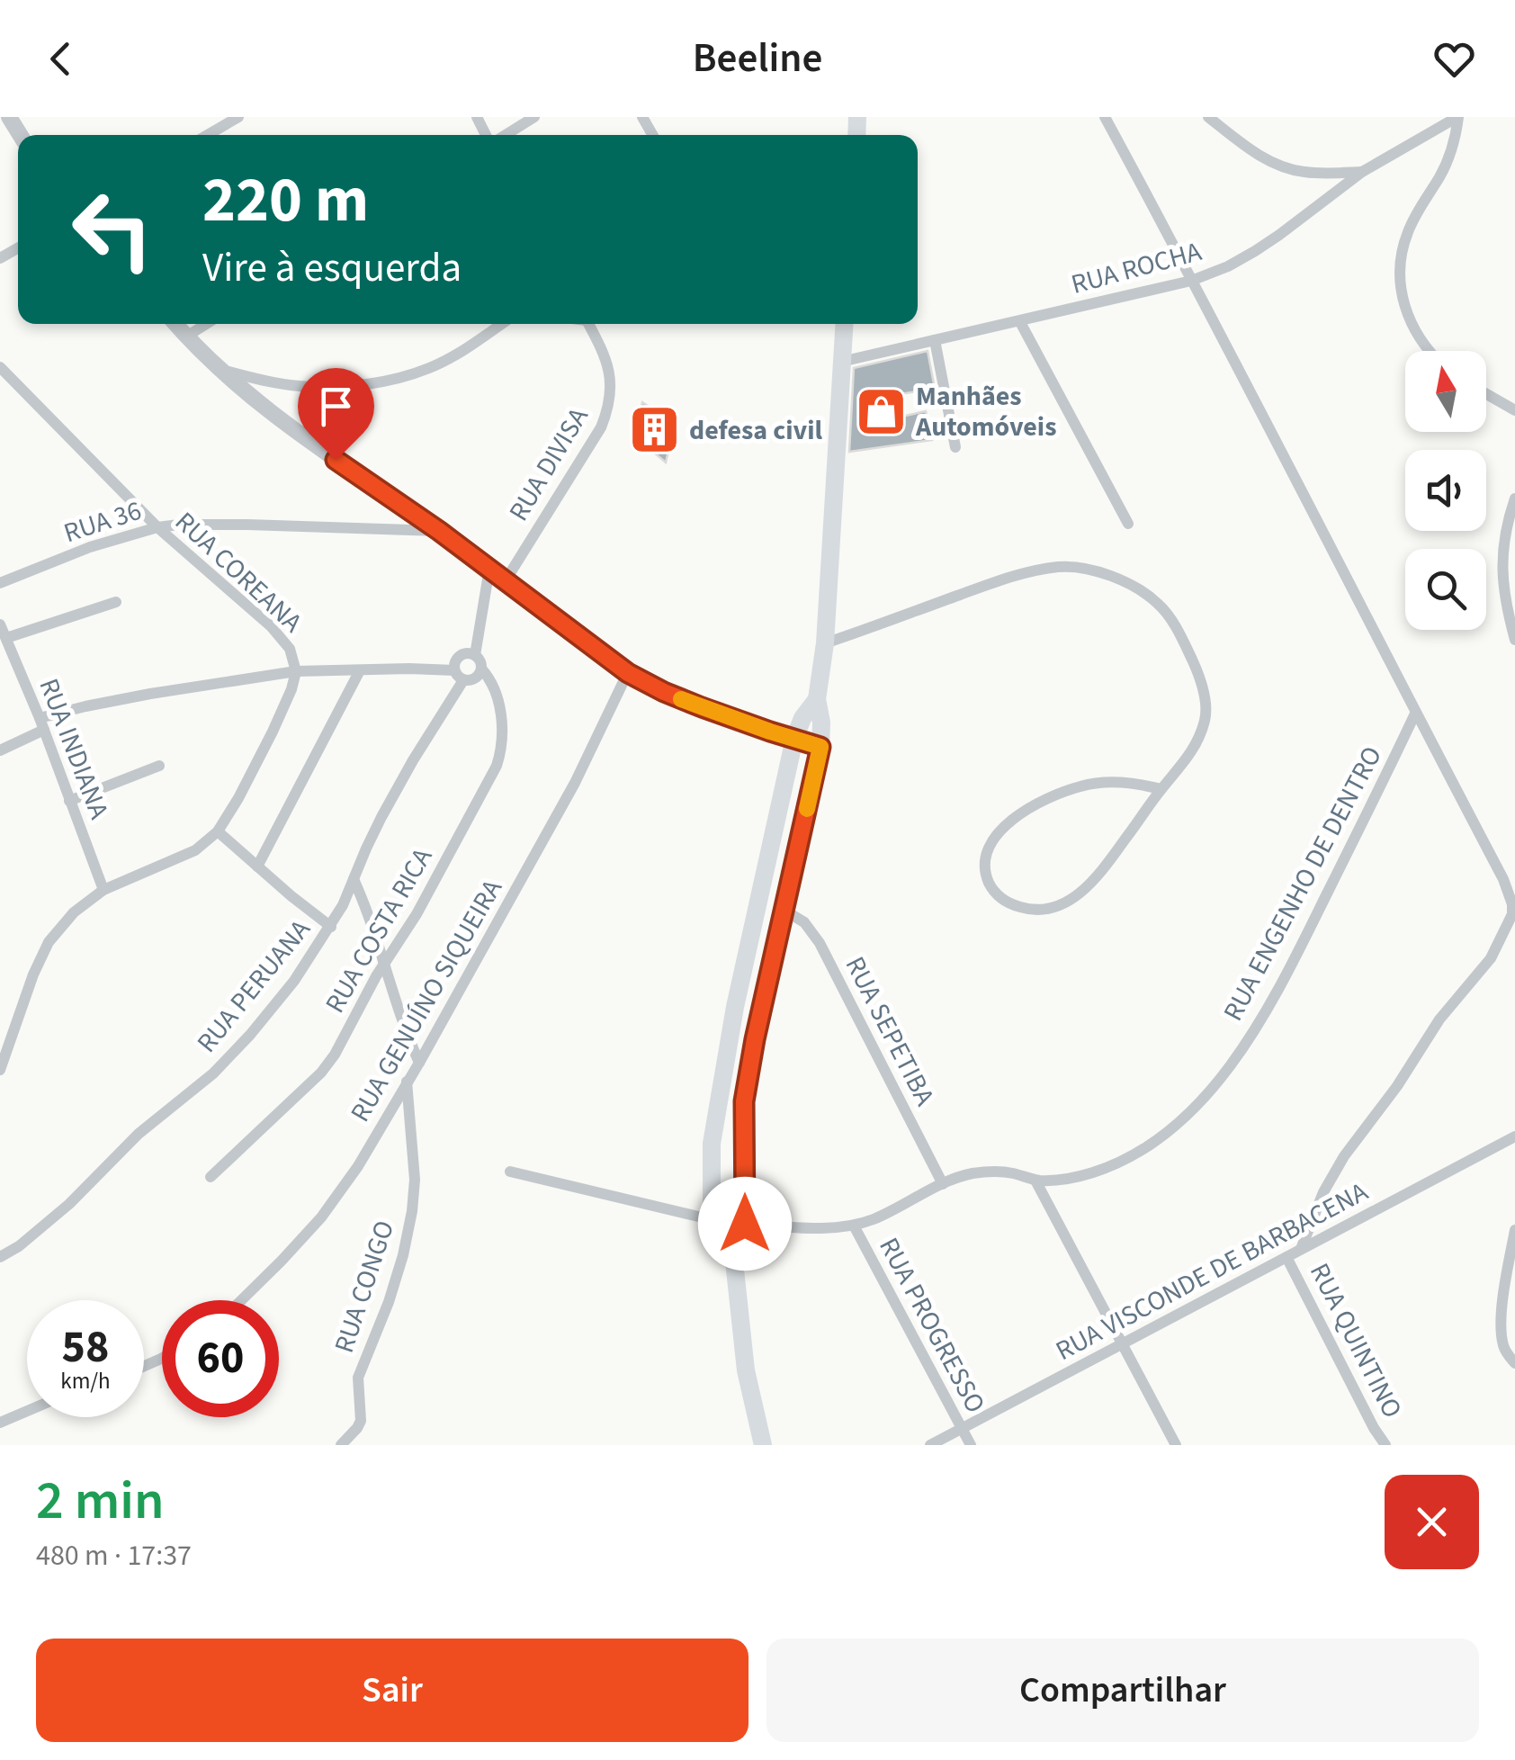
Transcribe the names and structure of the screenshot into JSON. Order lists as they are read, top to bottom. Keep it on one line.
{"streets":{"street":["RUA ROCHA","RUA DIVISA","RUA 36","RUA COREANA","RUA INDIANA","RUA ENGENHO DE DENTRO","RUA COSTA RICA","RUA PERUANA","RUA GENUÍNO SIQUEIRA","RUA SEPETIBA","RUA VISCONDE DE BARBACENA","RUA CONGO","RUA PROGRESSO","RUA QUINTINO"]},"crossings":[["RUA 36","RUA COREANA"],["RUA COREANA","RUA INDIANA"],["RUA ENGENHO DE DENTRO","RUA SEPETIBA"],["RUA ENGENHO DE DENTRO","RUA PROGRESSO"],["RUA COSTA RICA","RUA PERUANA"],["RUA GENUÍNO SIQUEIRA","RUA CONGO"],["RUA VISCONDE DE BARBACENA","RUA PROGRESSO"],["RUA VISCONDE DE BARBACENA","RUA QUINTINO"]],"places":{"shop":["Manhães Automóveis"],"building":["defesa civil"]},"north":"top","page":{"header":"Beeline","turn":["220 m","Vire à esquerda"],"speed":"58 km/h","limit":"60","heading":["2 min","480 m · 17:37"],"buttons":["Sair","Compartilhar"]}}
